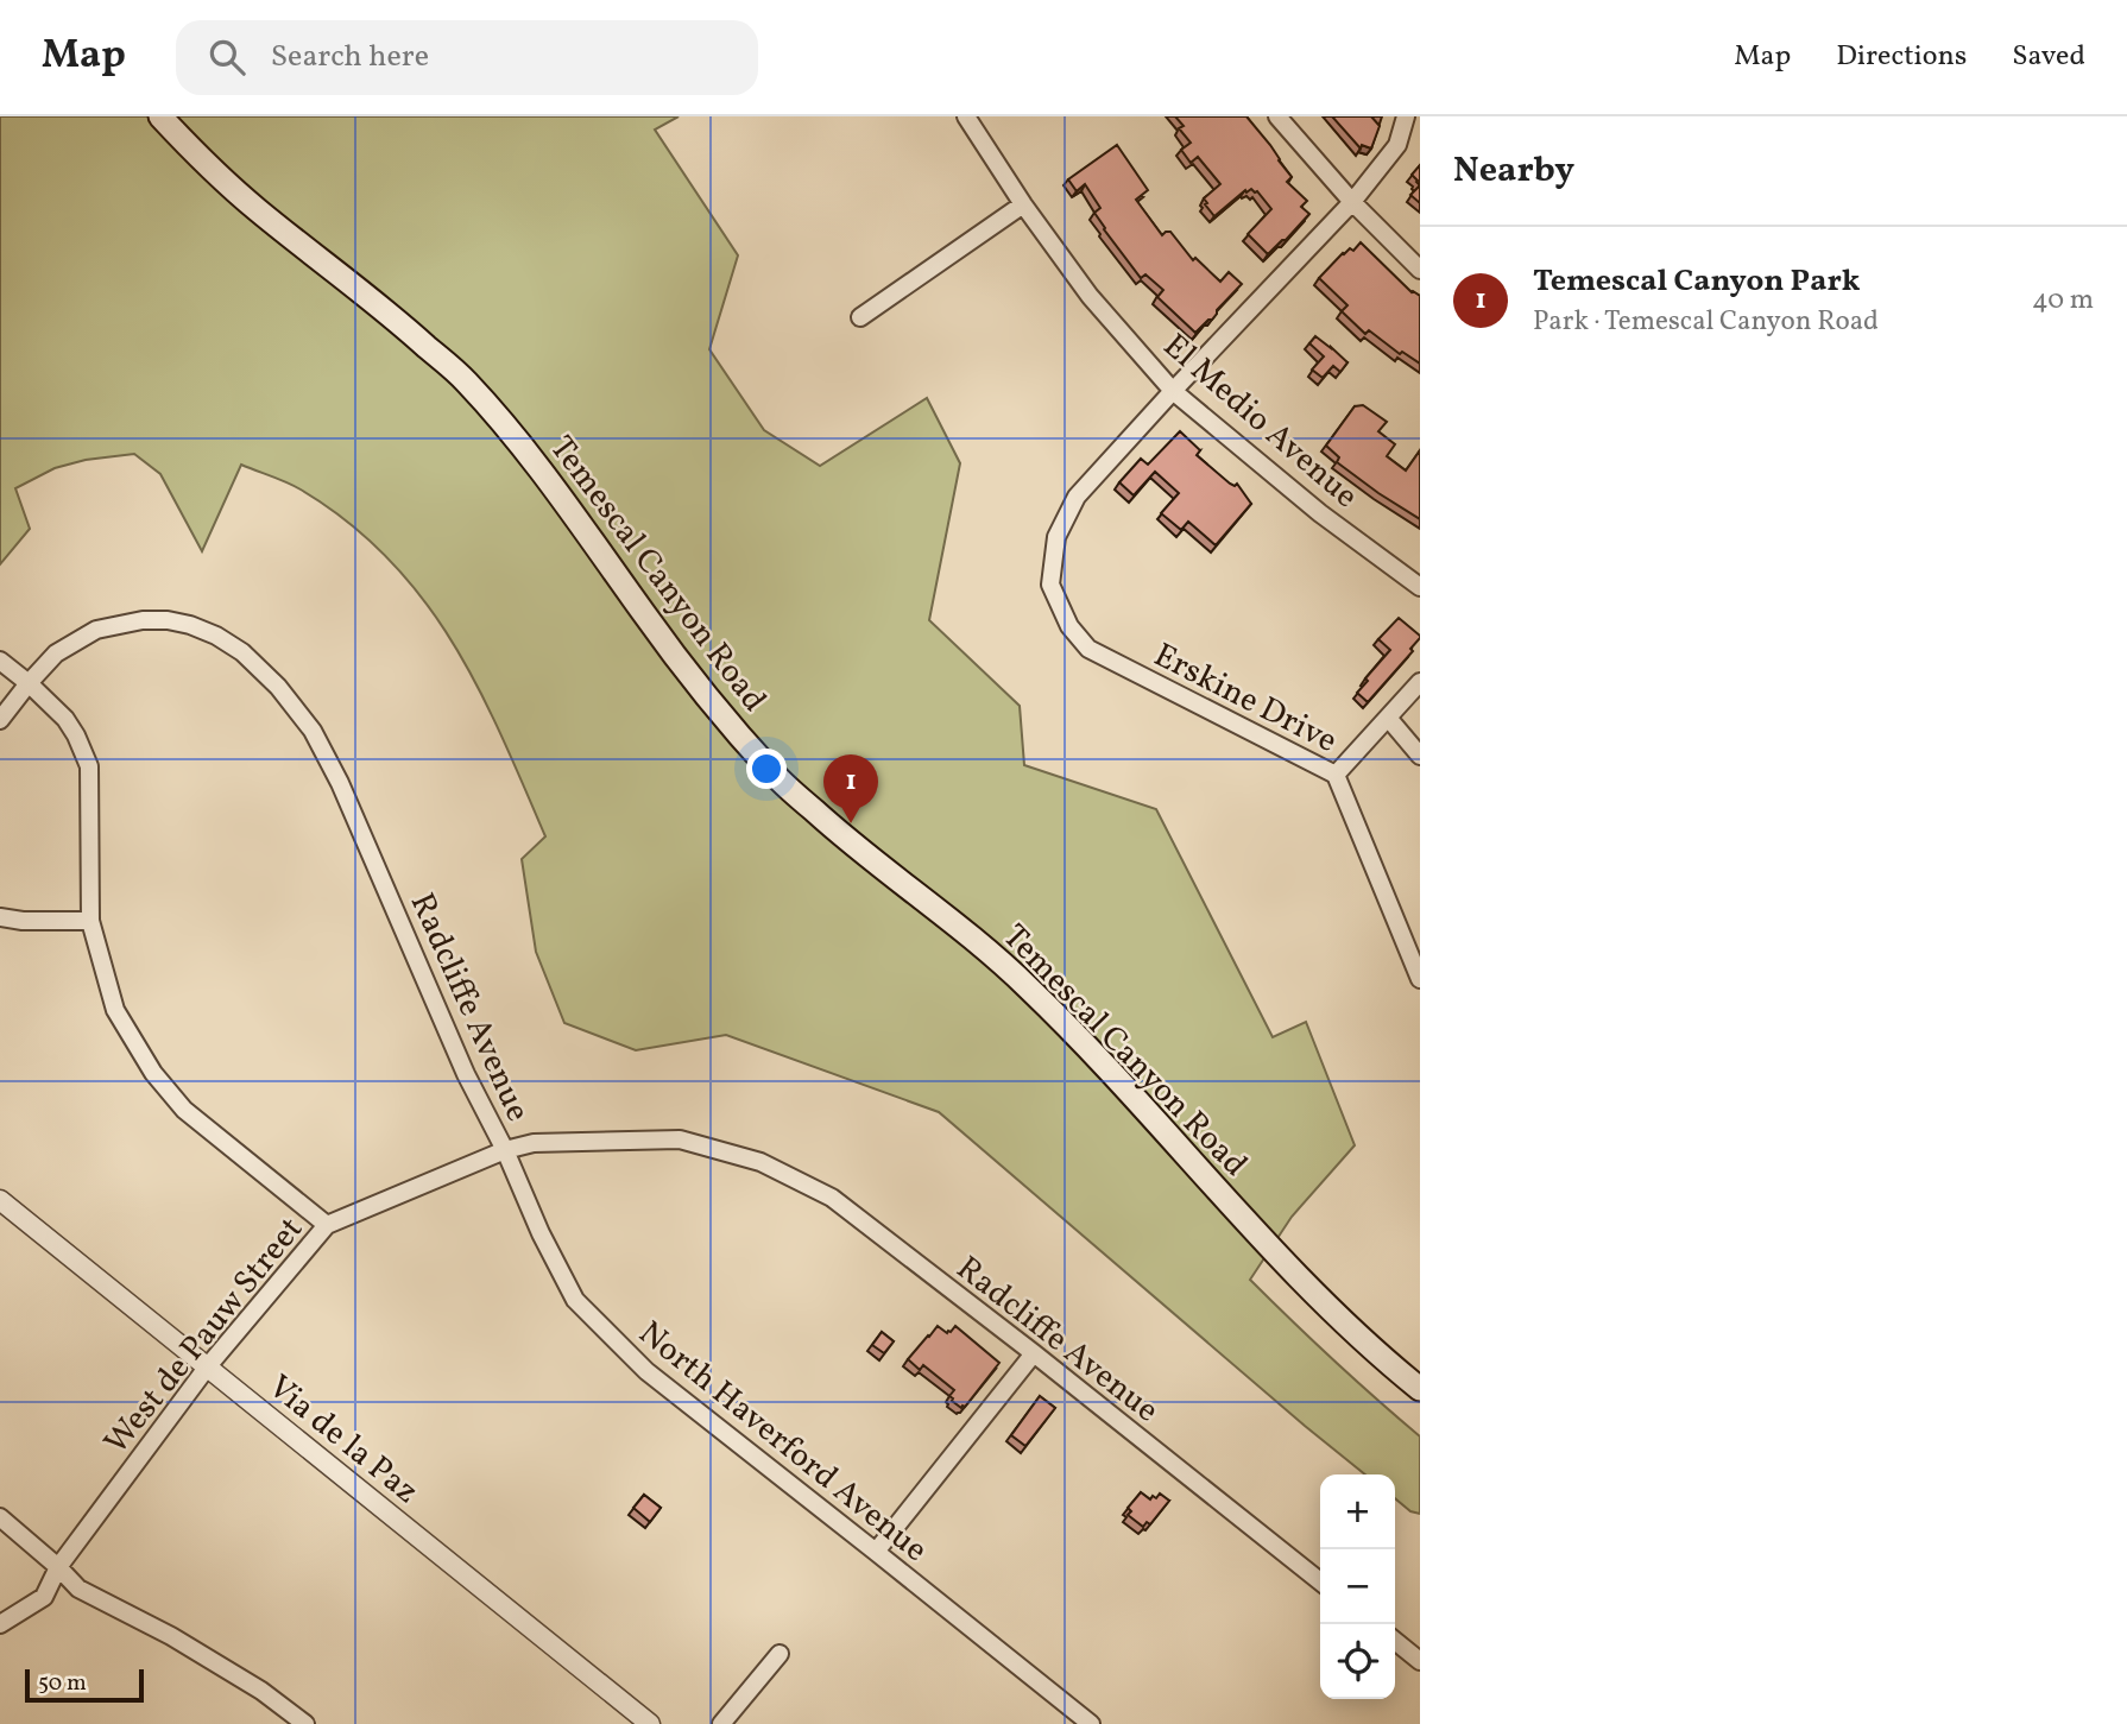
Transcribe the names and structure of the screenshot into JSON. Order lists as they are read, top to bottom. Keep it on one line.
{"streets":{"main road":["Temescal Canyon Road"],"street":["El Medio Avenue","Erskine Drive","Radcliffe Avenue","West de Pauw Street","Via de la Paz","North Haverford Avenue"]},"crossings":[["El Medio Avenue","Erskine Drive"],["Radcliffe Avenue","West de Pauw Street"],["Radcliffe Avenue","North Haverford Avenue"],["West de Pauw Street","Via de la Paz"],["West de Pauw Street","North Haverford Avenue"]],"scale_bar":"50 m","page":{"header":"Map","search":"Search here","nav":["Map","Directions","Saved"],"heading":"Nearby","list":[{"mark":"1","name":"Temescal Canyon Park","note":"Park · Temescal Canyon Road","value":"40 m"}],"pins":"1","map_buttons":["+","−"],"scale":"50 m"}}
